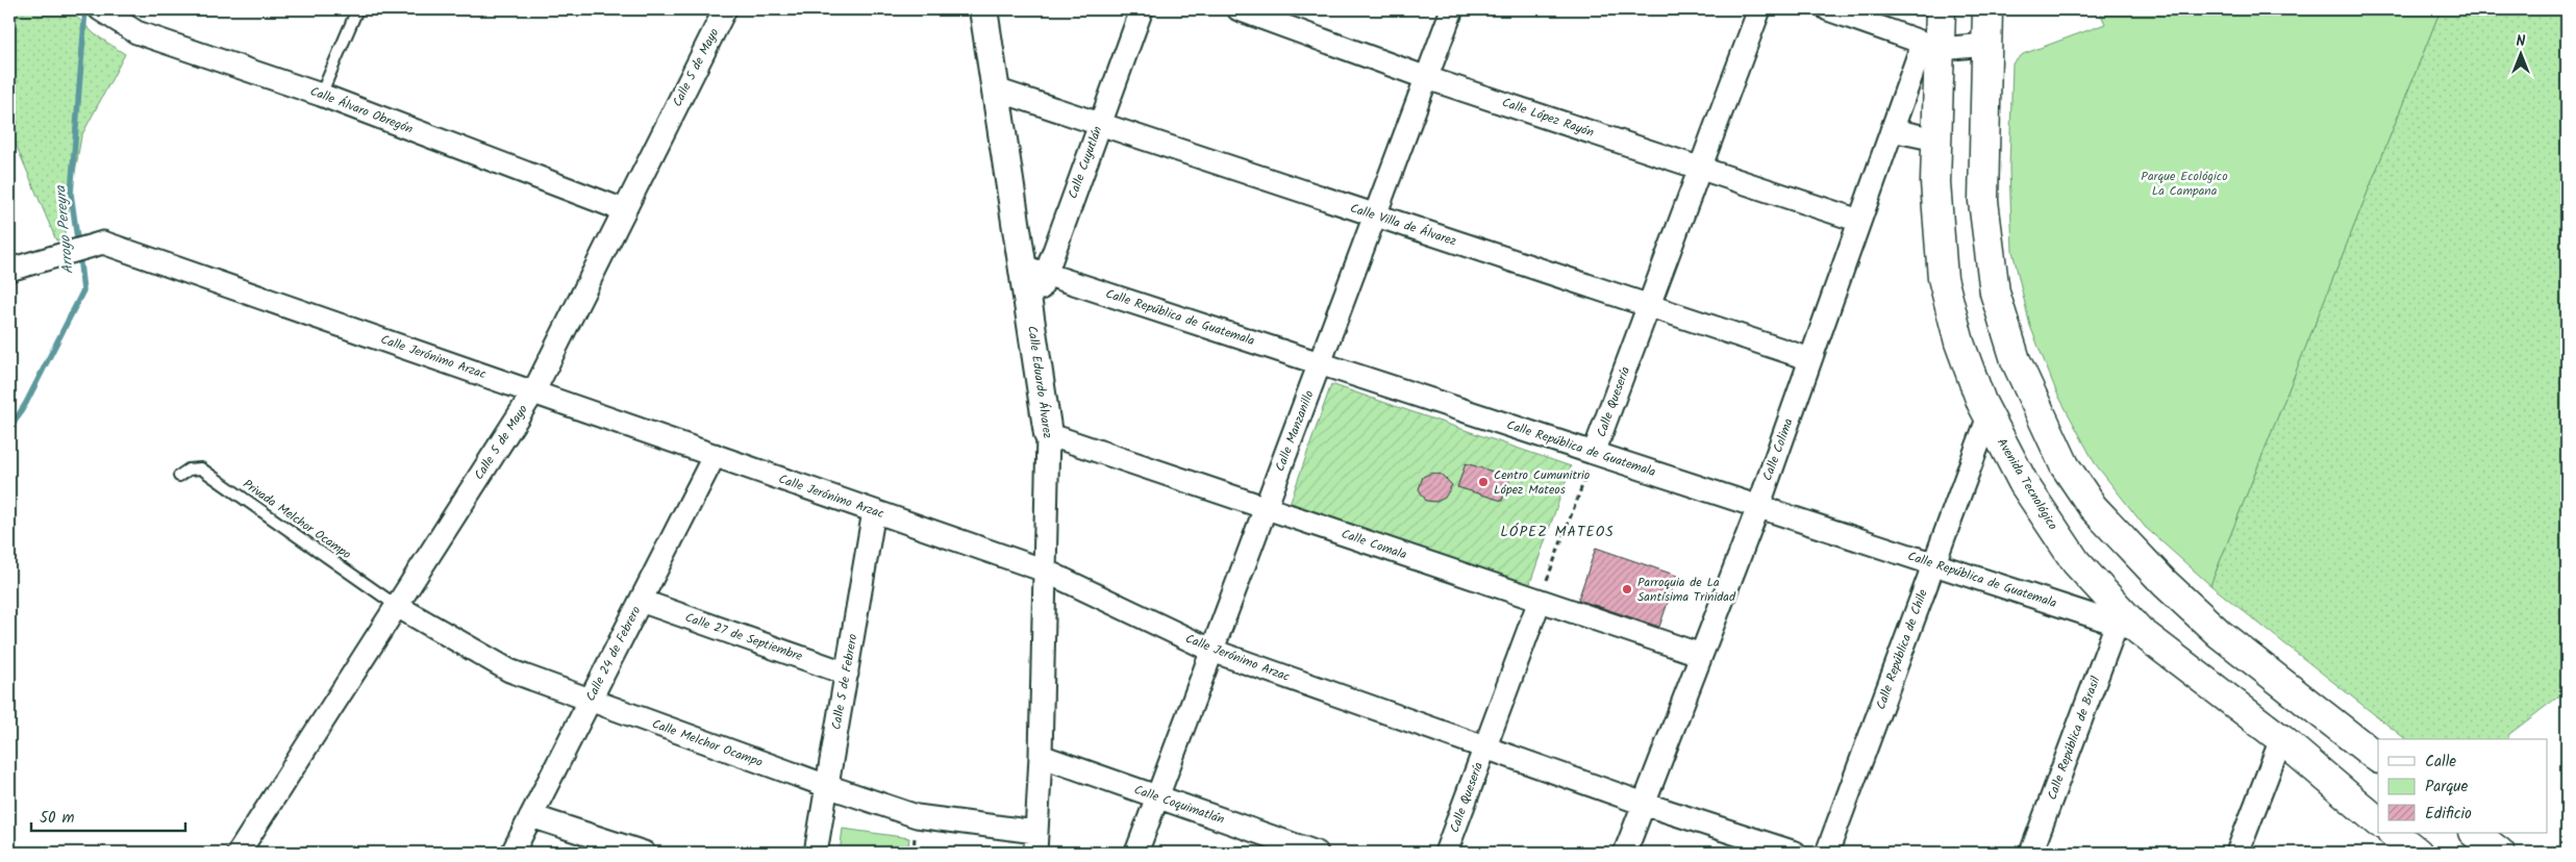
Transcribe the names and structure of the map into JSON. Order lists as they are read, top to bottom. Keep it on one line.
{"streets":{"main road":["Avenida Tecnológico"],"street":["Calle 5 de Mayo","Calle Álvaro Obregón","Calle López Rayón","Calle Cuyutlán","Calle Villa de Álvarez","Calle República de Guatemala","Calle Jerónimo Arzac","Calle Eduardo Álvarez","Calle Quesería","Calle Manzanillo","Calle Colima","Calle Comala","Calle 27 de Septiembre","Calle República de Chile","Calle 24 de Febrero","Calle 5 de Febrero","Calle República de Brasil","Calle Melchor Ocampo","Calle Coquimatlán"],"lane":["Privada Melchor Ocampo"]},"crossings":[["Calle 5 de Mayo","Calle Álvaro Obregón"],["Calle 5 de Mayo","Calle Jerónimo Arzac"],["Calle 5 de Mayo","Privada Melchor Ocampo"],["Calle 5 de Mayo","Calle Melchor Ocampo"],["Calle López Rayón","Calle Quesería"],["Calle López Rayón","Calle Manzanillo"],["Calle López Rayón","Calle Colima"],["Calle Cuyutlán","Calle Villa de Álvarez"],["Calle Cuyutlán","Calle República de Guatemala"],["Calle Cuyutlán","Calle Eduardo Álvarez"],["Calle Villa de Álvarez","Calle Eduardo Álvarez"],["Calle Villa de Álvarez","Calle Quesería"],["Calle Villa de Álvarez","Calle Manzanillo"],["Calle Villa de Álvarez","Calle Colima"],["Calle República de Guatemala","Calle Eduardo Álvarez"],["Calle República de Guatemala","Calle Quesería"],["Calle República de Guatemala","Calle Manzanillo"],["Calle República de Guatemala","Calle Colima"],["Calle República de Guatemala","Avenida Tecnológico"],["Calle República de Guatemala","Calle República de Chile"],["Calle República de Guatemala","Calle República de Brasil"],["Calle Jerónimo Arzac","Calle Eduardo Álvarez"],["Calle Jerónimo Arzac","Calle Quesería"],["Calle Jerónimo Arzac","Calle Manzanillo"],["Calle Jerónimo Arzac","Calle Colima"],["Calle Jerónimo Arzac","Calle 24 de Febrero"],["Calle Jerónimo Arzac","Calle 5 de Febrero"],["Calle Eduardo Álvarez","Calle Comala"],["Calle Eduardo Álvarez","Calle Melchor Ocampo"],["Calle Eduardo Álvarez","Calle Coquimatlán"],["Calle Quesería","Calle Comala"],["Calle Manzanillo","Calle Comala"],["Calle Manzanillo","Calle Coquimatlán"],["Calle Colima","Avenida Tecnológico"],["Calle Colima","Calle Comala"],["Avenida Tecnológico","Calle República de Chile"],["Avenida Tecnológico","Calle República de Brasil"],["Privada Melchor Ocampo","Calle Melchor Ocampo"],["Calle 27 de Septiembre","Calle 24 de Febrero"],["Calle 27 de Septiembre","Calle 5 de Febrero"],["Calle 24 de Febrero","Calle Melchor Ocampo"],["Calle 5 de Febrero","Calle Melchor Ocampo"]],"districts":["LÓPEZ MATEOS"],"water":["Arroyo Pereyra"],"parks":["Parque Ecológico La Campana"],"places":["Centro Cumunitrio López Mateos","Parroquia de La Santísima Trinidad"],"legend":["Calle","Parque","Edificio"],"scale_bar":"50 m","north":"top"}
